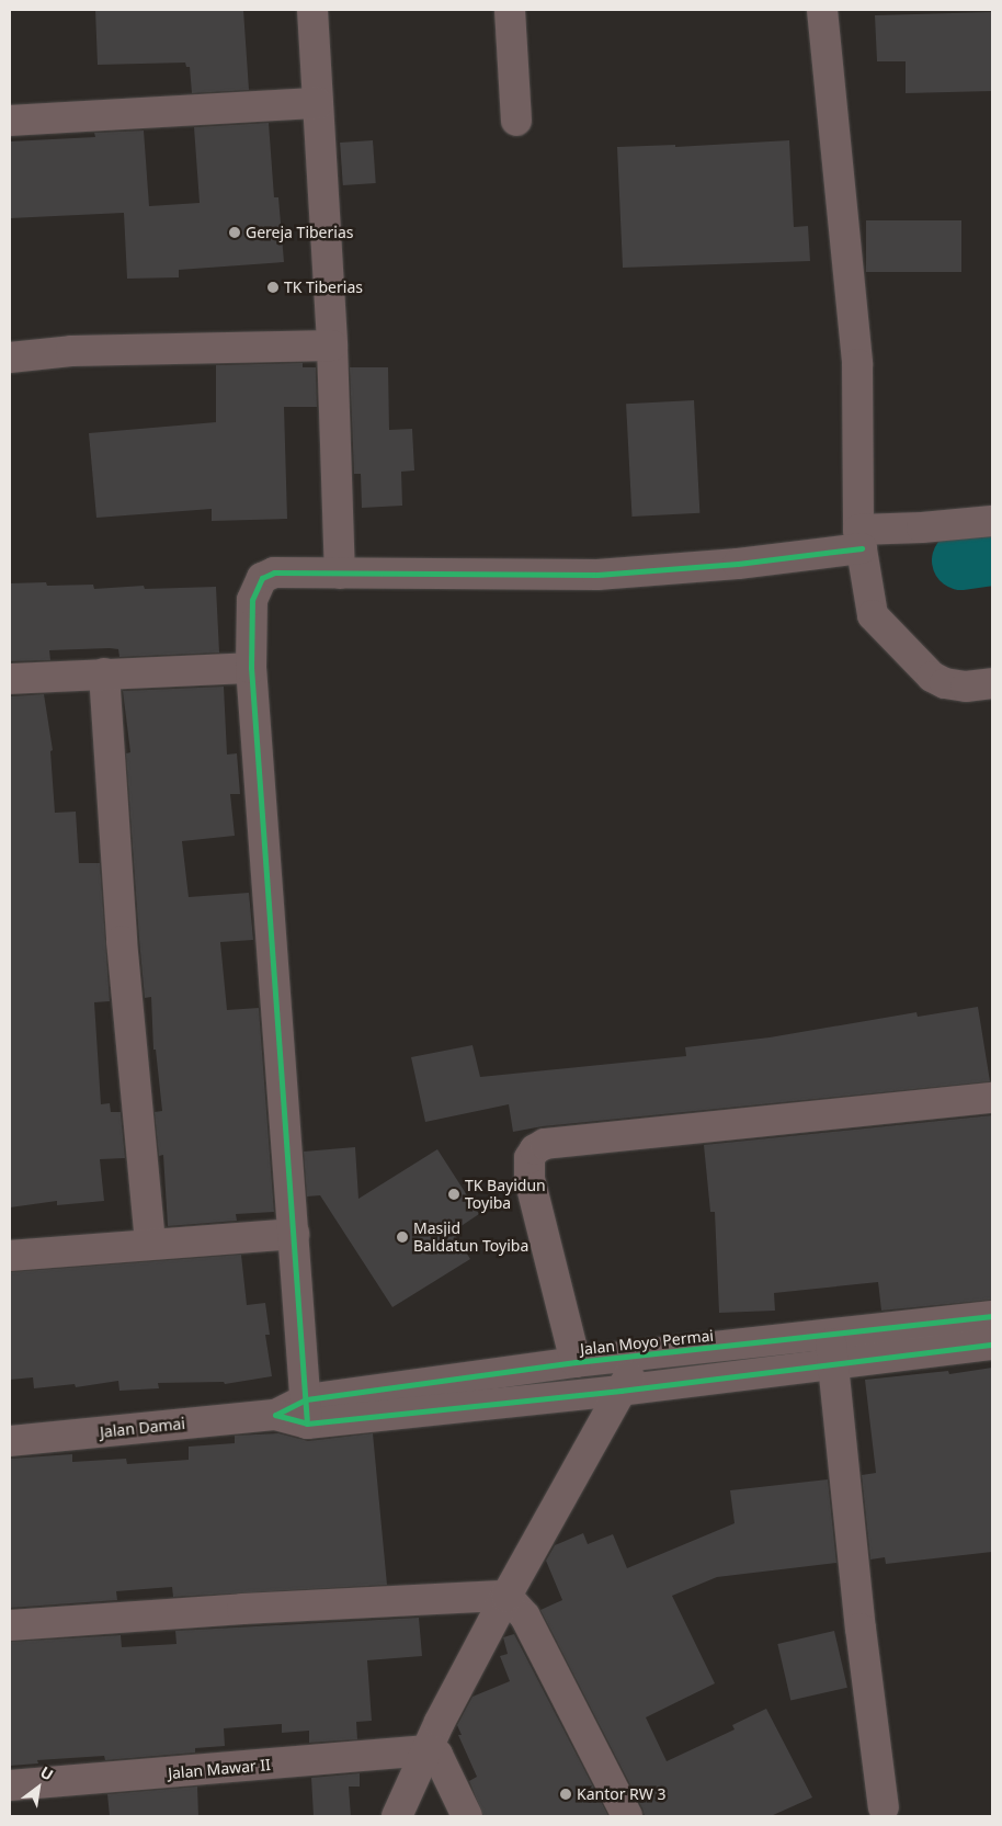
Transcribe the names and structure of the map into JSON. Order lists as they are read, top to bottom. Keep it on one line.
{"streets":{"street":["Jalan Moyo Permai","Jalan Damai","Jalan Mawar II"]},"crossings":[["Jalan Moyo Permai","Jalan Damai"]],"places":["Gereja Tiberias","TK Tiberias","TK Bayidun Toyiba","Masjid Baldatun Toyiba","Kantor RW 3"],"north":"top right"}
